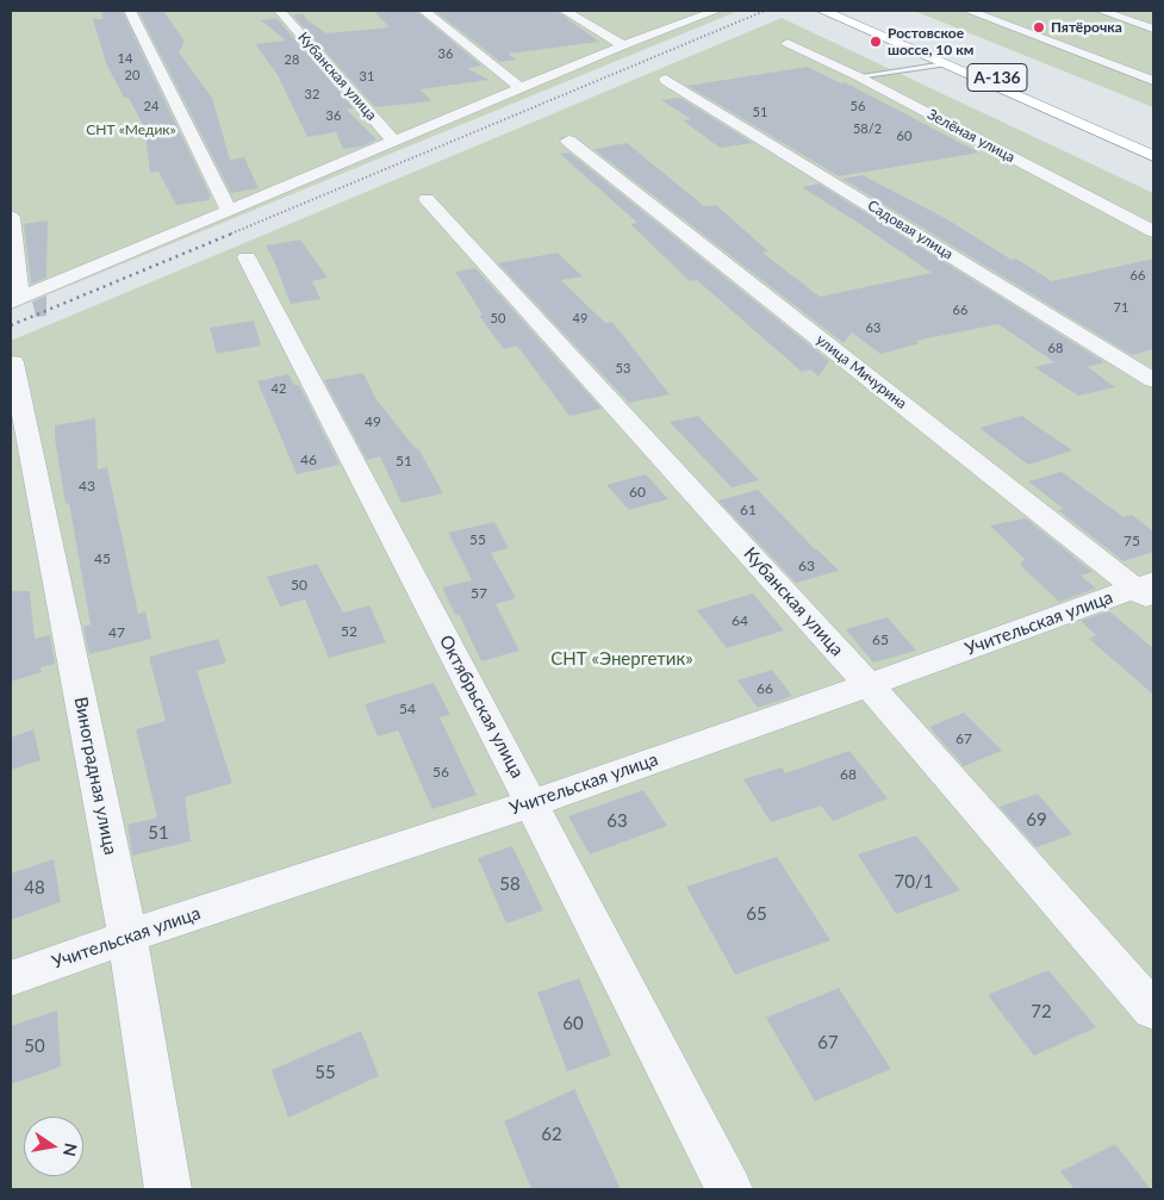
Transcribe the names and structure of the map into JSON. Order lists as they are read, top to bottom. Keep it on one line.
{"streets":{"highway":["А-136"],"street":["Кубанская улица","Зелёная улица","Садовая улица","улица Мичурина","Учительская улица","Октябрьская улица","Виноградная улица"]},"crossings":[["Кубанская улица","Учительская улица"],["улица Мичурина","Учительская улица"],["Учительская улица","Октябрьская улица"],["Учительская улица","Виноградная улица"]],"parks":["СНТ «Медик»","СНТ «Энергетик»"],"places":["Пятёрочка","Ростовское шоссе, 10 км"],"house_numbers":["36","14","28","20","31","32","24","56","51","36","58/2","60","66","71","66","50","49","63","68","53","42","49","46","51","43","60","61","55","75","45","63","50","57","64","52","47","65","66","54","67","56","68","69","63","51","70/1","58","48","65","72","60","67","50","55","62"],"north":"right"}
